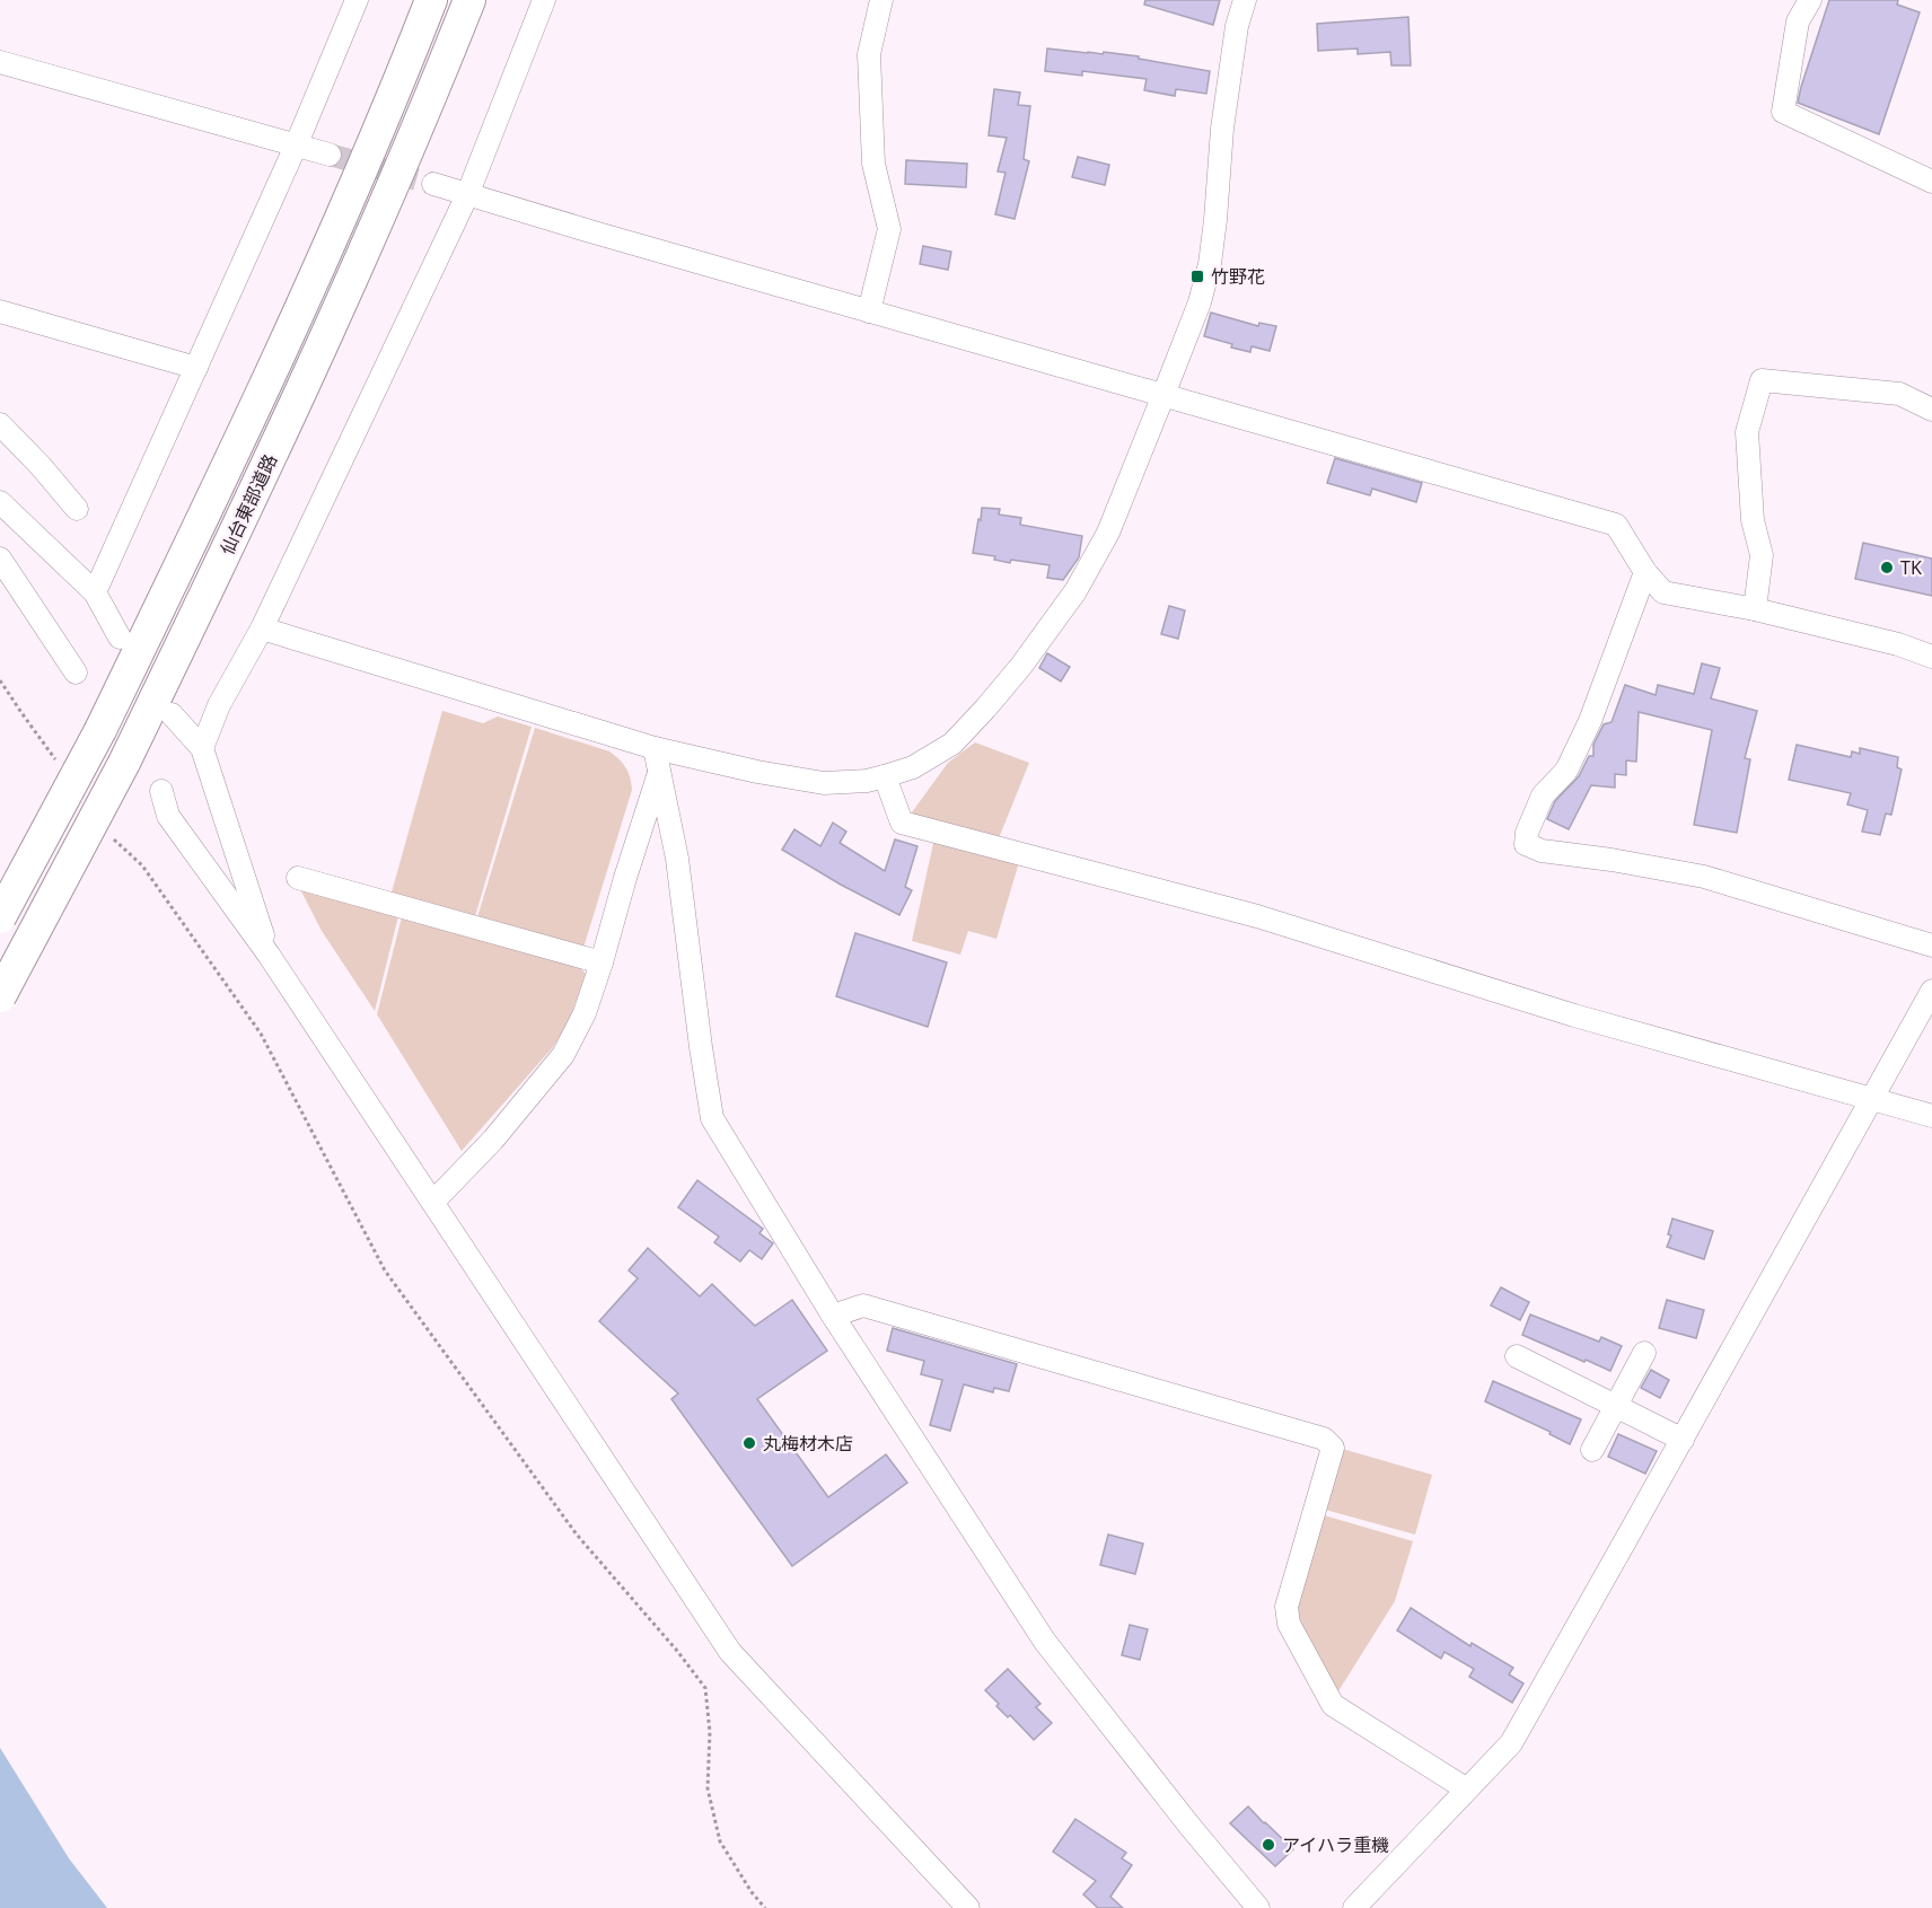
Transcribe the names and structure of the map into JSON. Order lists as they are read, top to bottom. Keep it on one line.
{"streets":{"highway":["仙台東部道路"]},"places":{"transit":["竹野花"],"other":["TK","丸梅材木店","アイハラ重機"]}}
